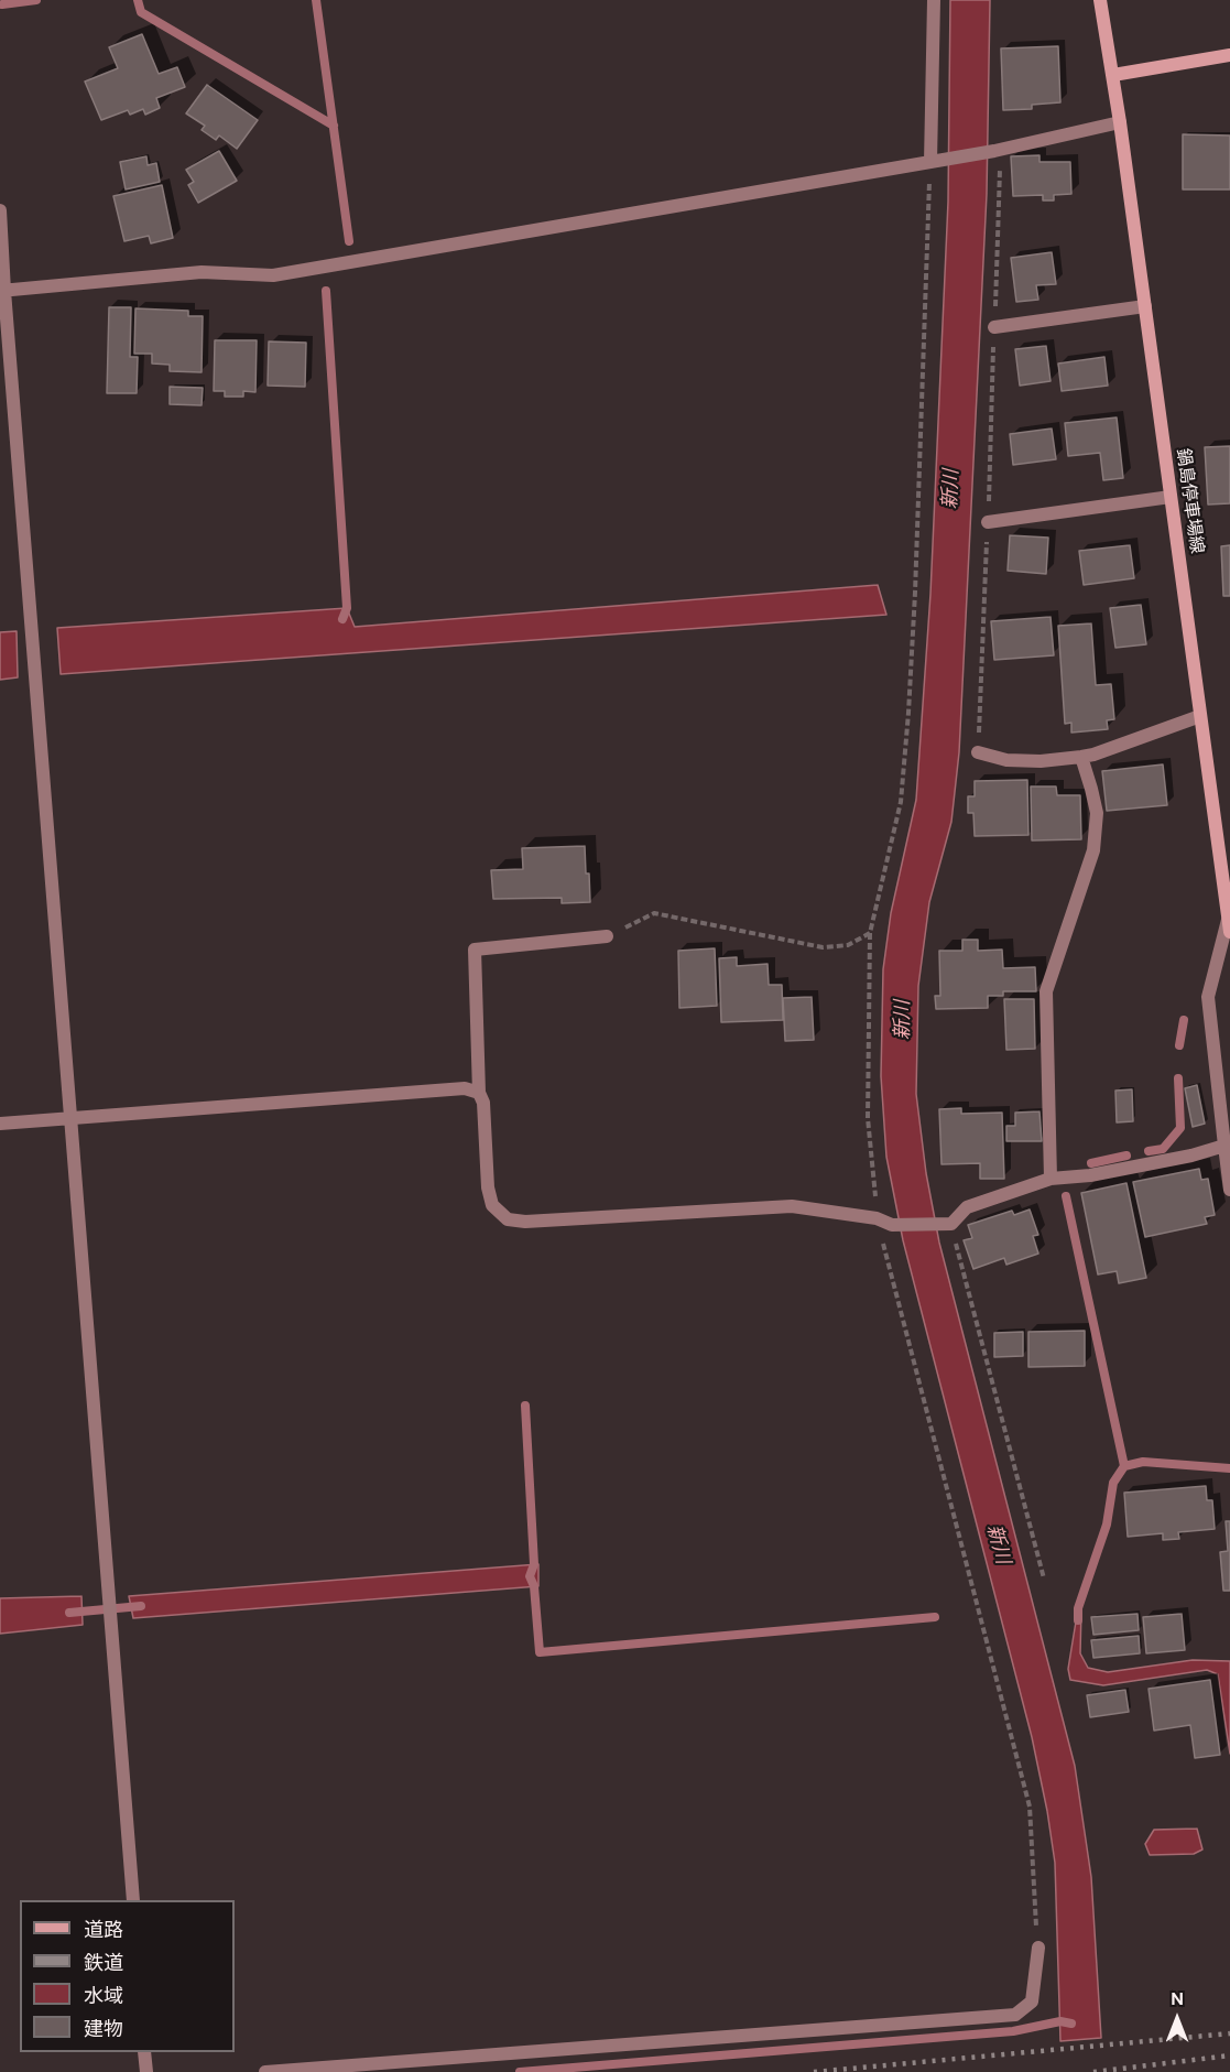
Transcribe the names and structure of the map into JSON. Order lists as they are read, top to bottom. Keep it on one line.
{"streets":{"main road":["鍋島停車場線"]},"water":["新川"],"legend":["道路","鉄道","水域","建物"],"north":"top"}
